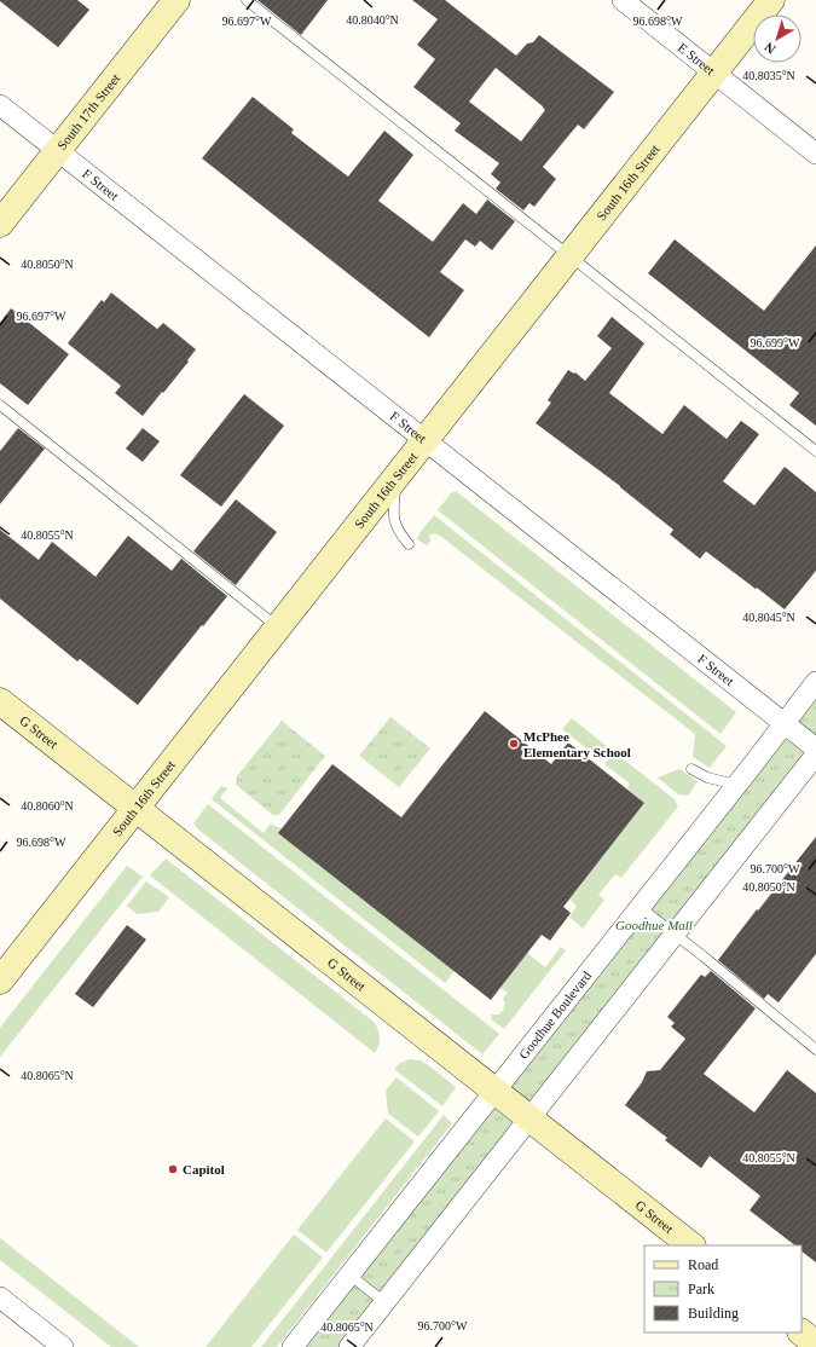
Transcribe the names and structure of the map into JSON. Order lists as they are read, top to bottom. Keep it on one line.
{"streets":{"main road":["South 17th Street","South 16th Street","G Street"],"street":["E Street","F Street","Goodhue Boulevard"]},"crossings":[["E Street","South 16th Street"],["South 17th Street","F Street"],["South 16th Street","F Street"],["South 16th Street","G Street"],["F Street","Goodhue Boulevard"],["G Street","Goodhue Boulevard"]],"parks":["Goodhue Mall"],"places":["McPhee Elementary School","Capitol"],"legend":["Road","Park","Building"],"north":"bottom left","coordinates":["40.8040°N","96.697°W","96.698°W","40.8035°N","40.8050°N","96.699°W","40.8055°N","40.8045°N","40.8060°N","96.700°W","40.8065°N"]}
